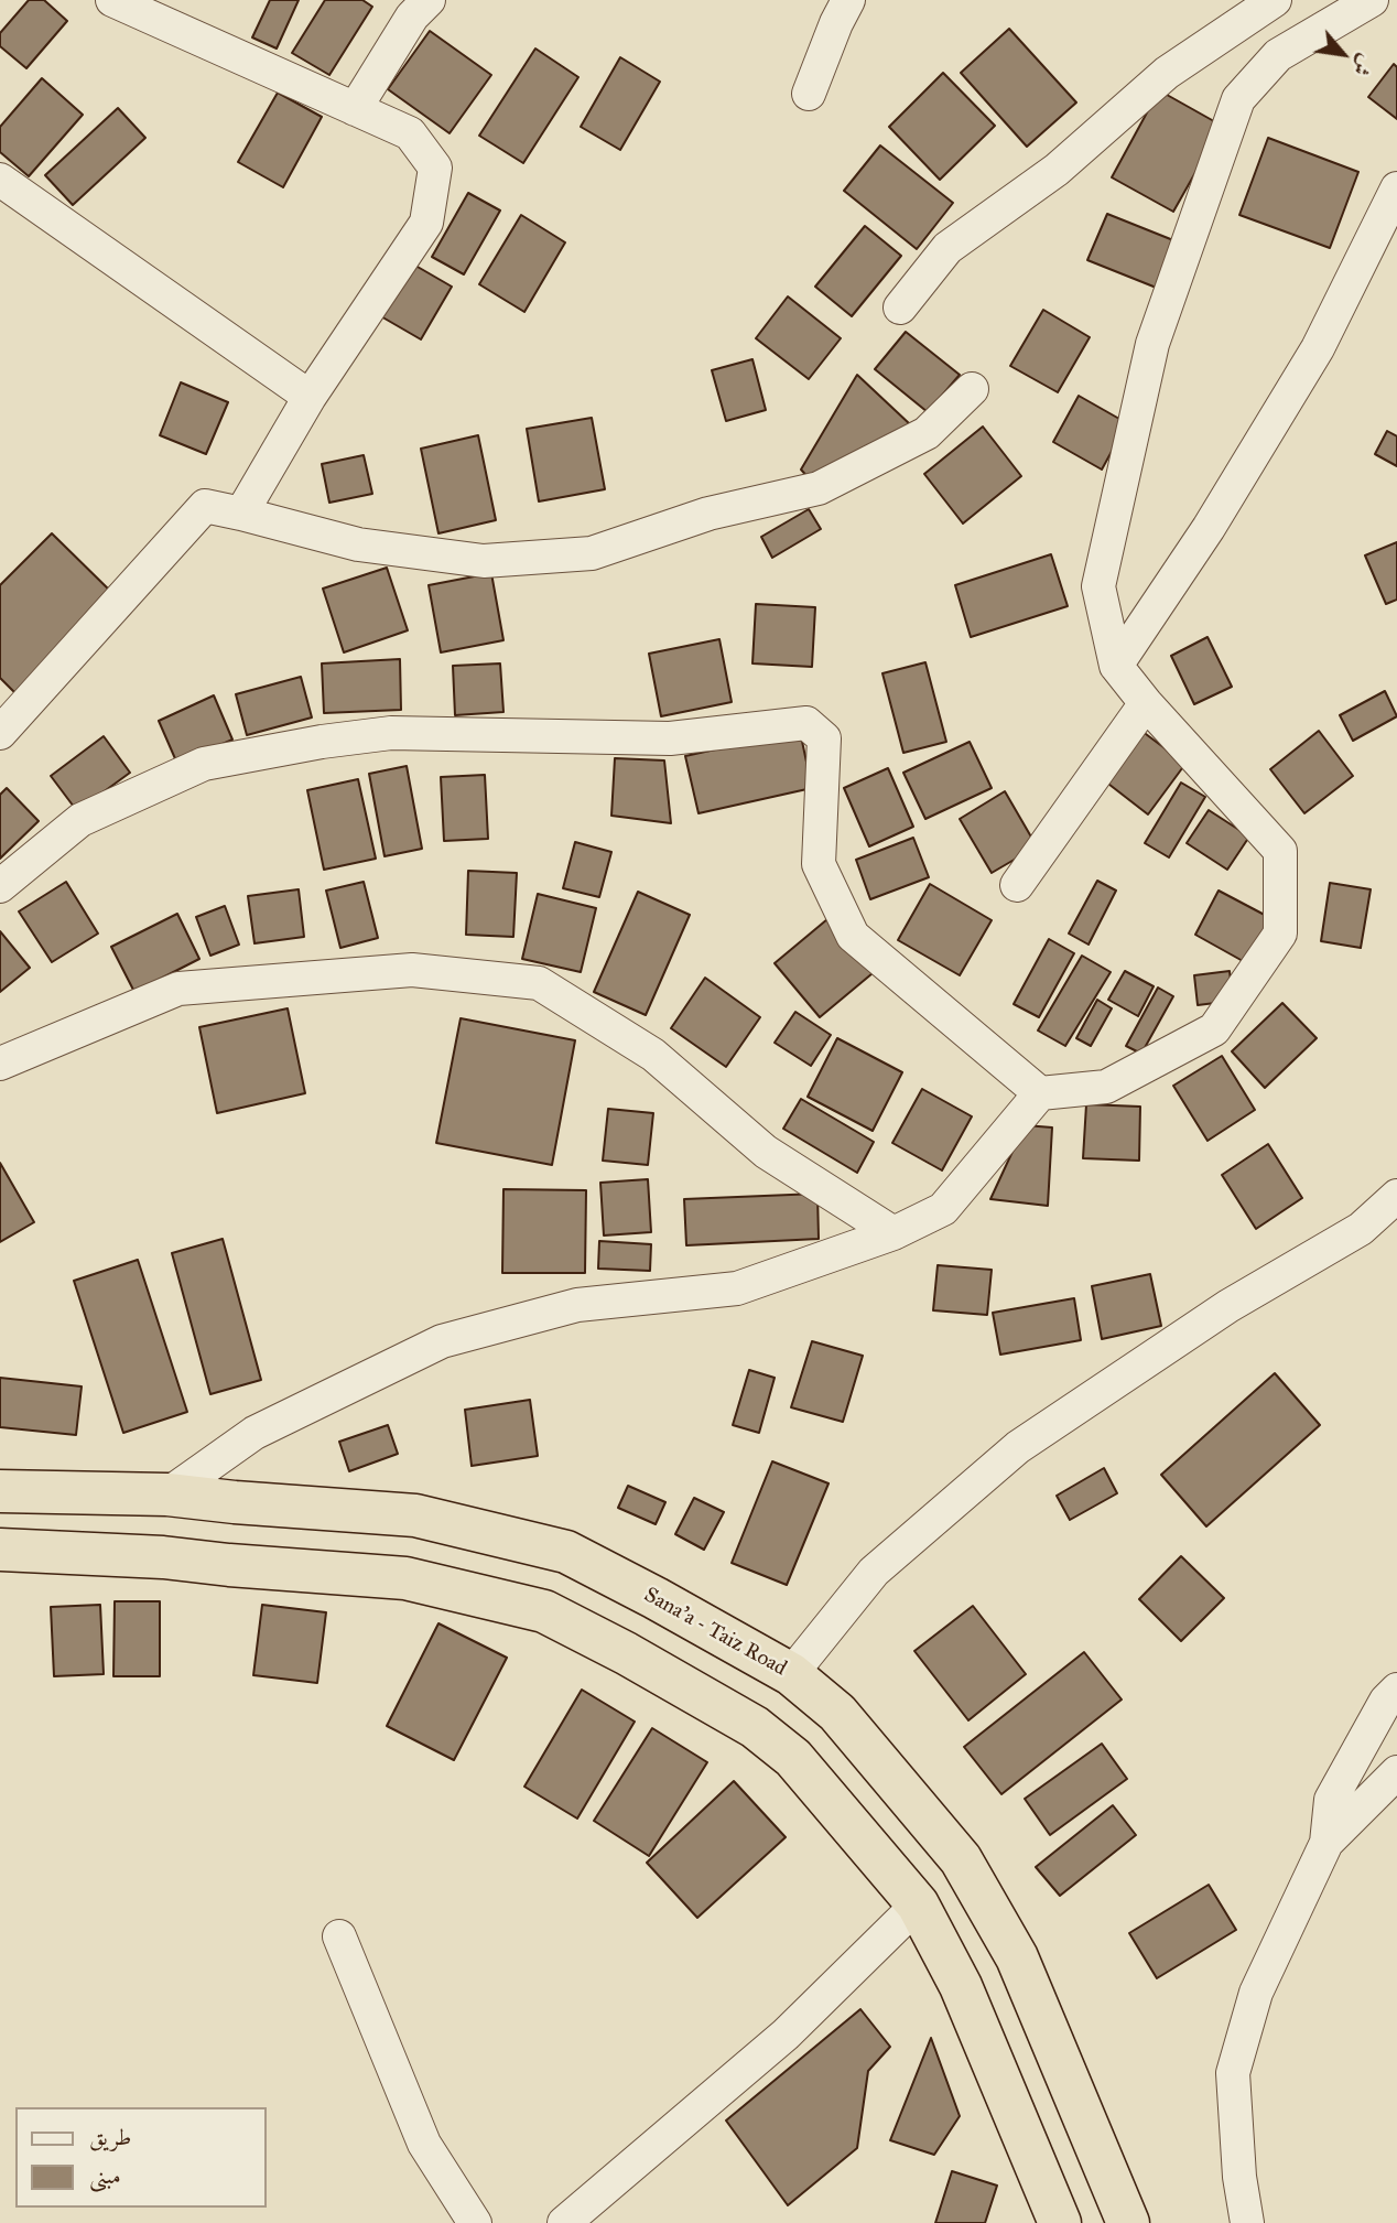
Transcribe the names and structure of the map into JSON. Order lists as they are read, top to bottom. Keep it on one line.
{"streets":{"highway":["Sana'a - Taiz Road"]},"legend":["طريق","مبنى"],"north":"bottom right"}
